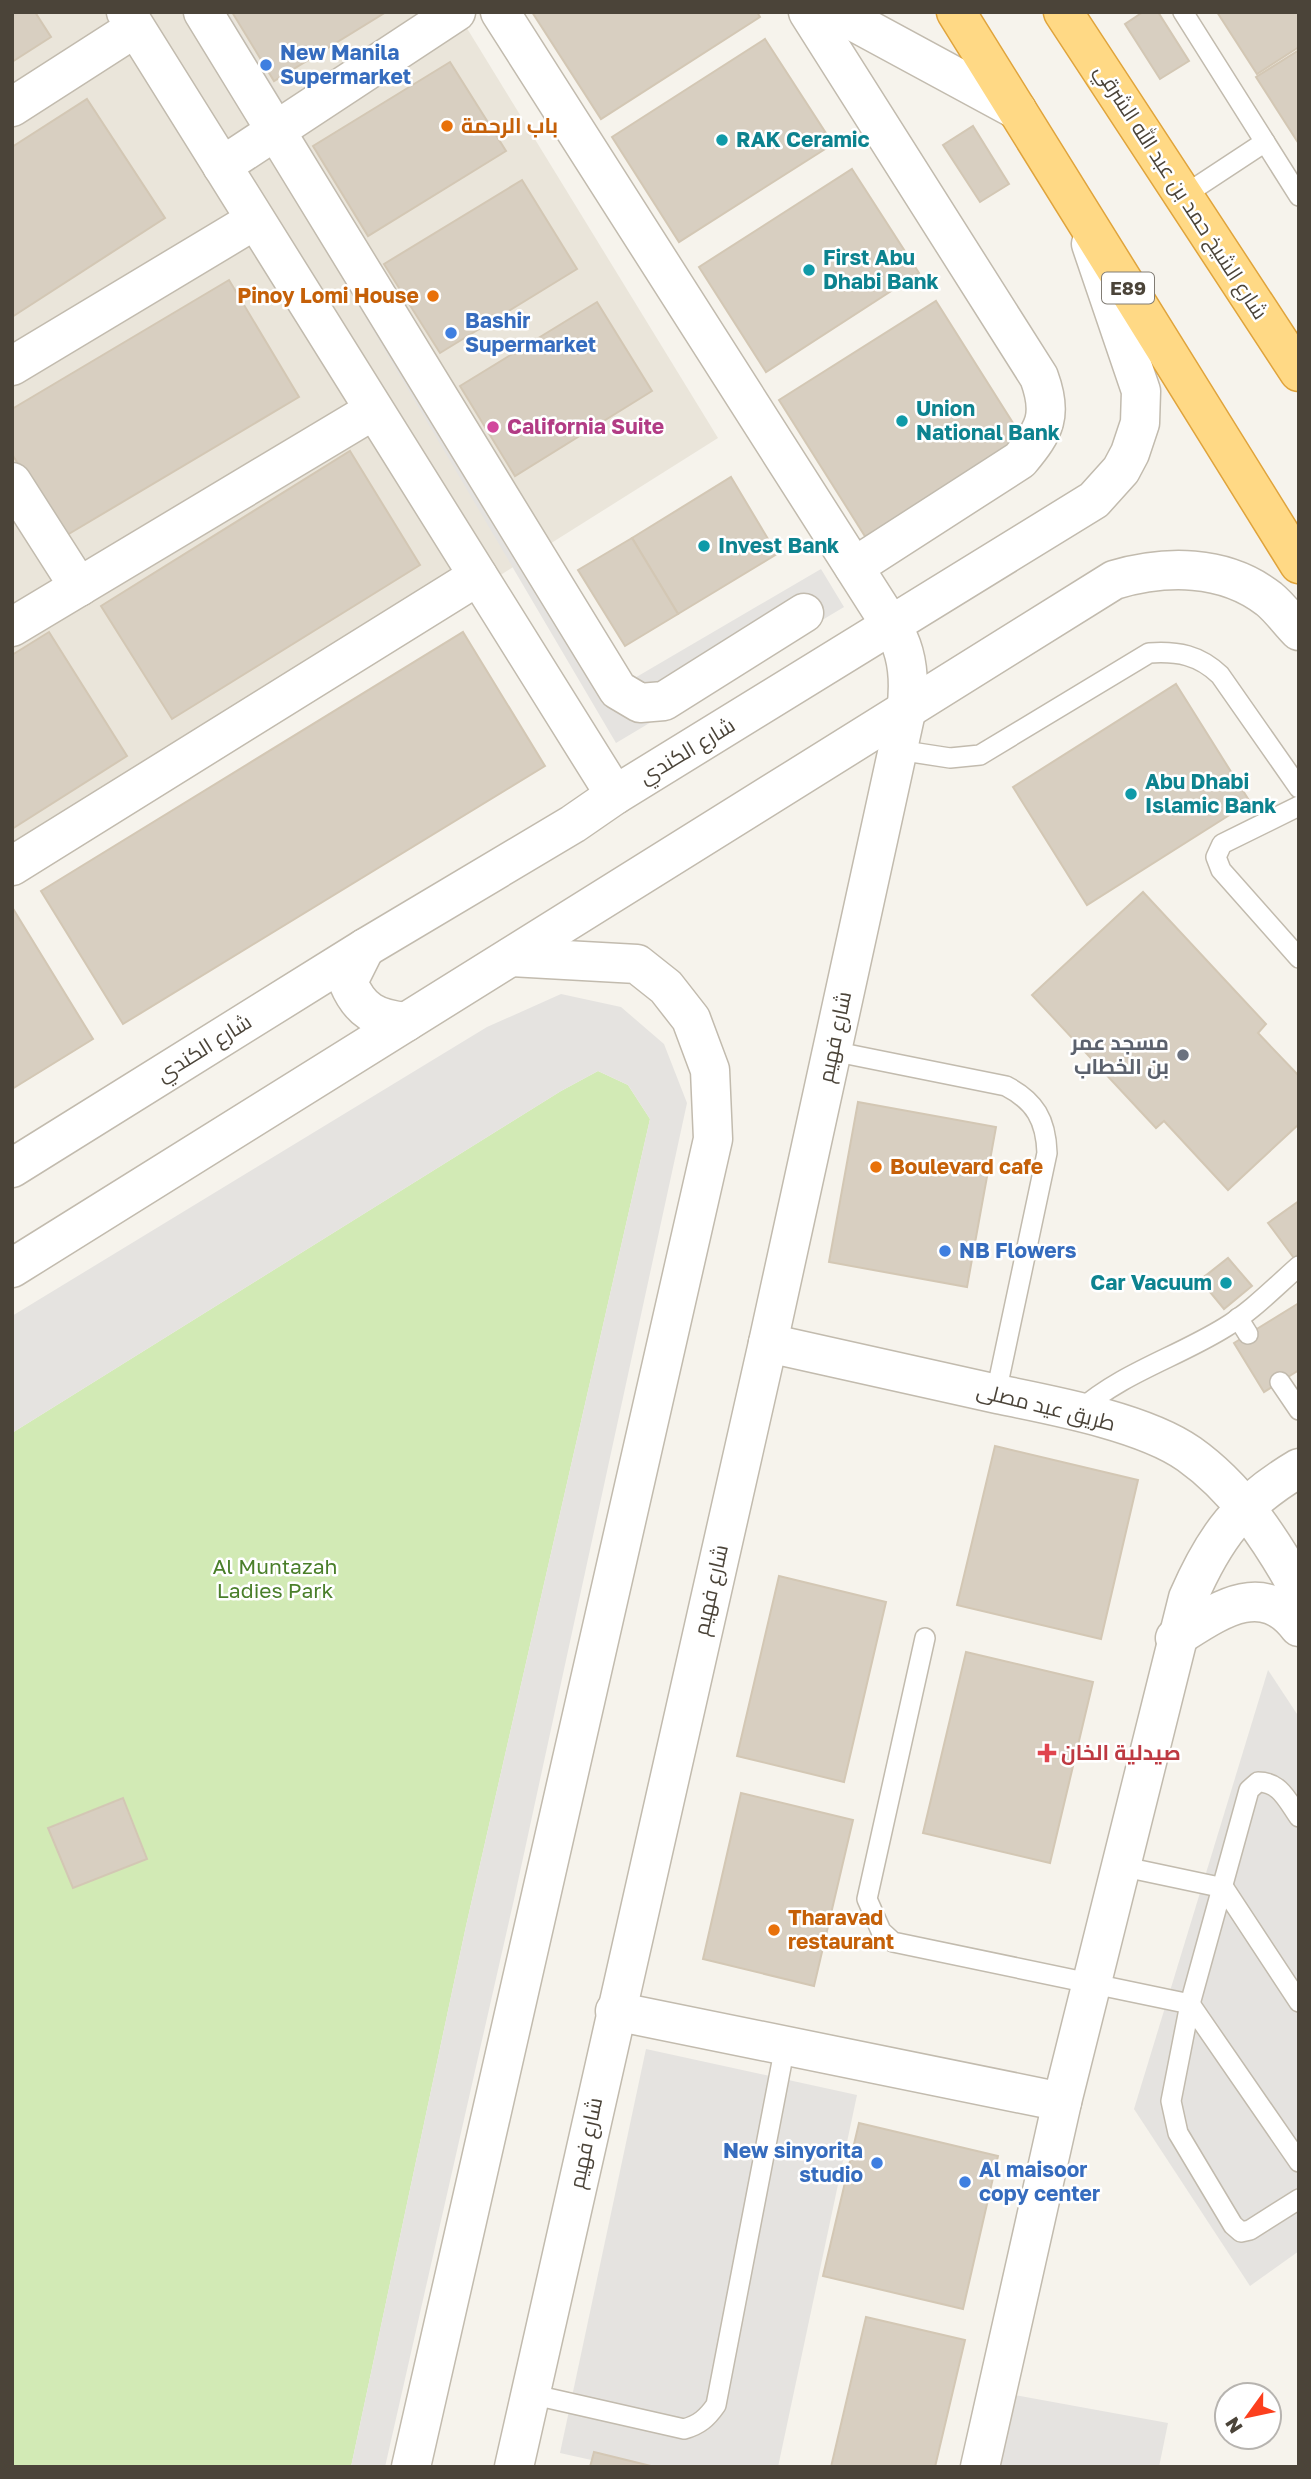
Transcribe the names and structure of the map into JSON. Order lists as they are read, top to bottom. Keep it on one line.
{"streets":{"highway":["شارع الشيخ حمد بن عبد الله الشرقي","E89"],"street":["شارع الكندي","شارع فهيم","طريق عيد مصلى"]},"crossings":[["E89","شارع الكندي"],["شارع الكندي","شارع فهيم"],["شارع فهيم","طريق عيد مصلى"]],"parks":["Al Muntazah Ladies Park"],"places":{"other":["New Manila Supermarket","باب الرحمة","RAK Ceramic","First Abu Dhabi Bank","Pinoy Lomi House","Bashir Supermarket","Union National Bank","California Suite","Invest Bank","Abu Dhabi Islamic Bank","مسجد عمر بن الخطاب","Boulevard cafe","NB Flowers","Car Vacuum","Tharavad restaurant","New sinyorita studio","Al maisoor copy center"],"health":["صيدلية الخان"]},"north":"bottom left"}
